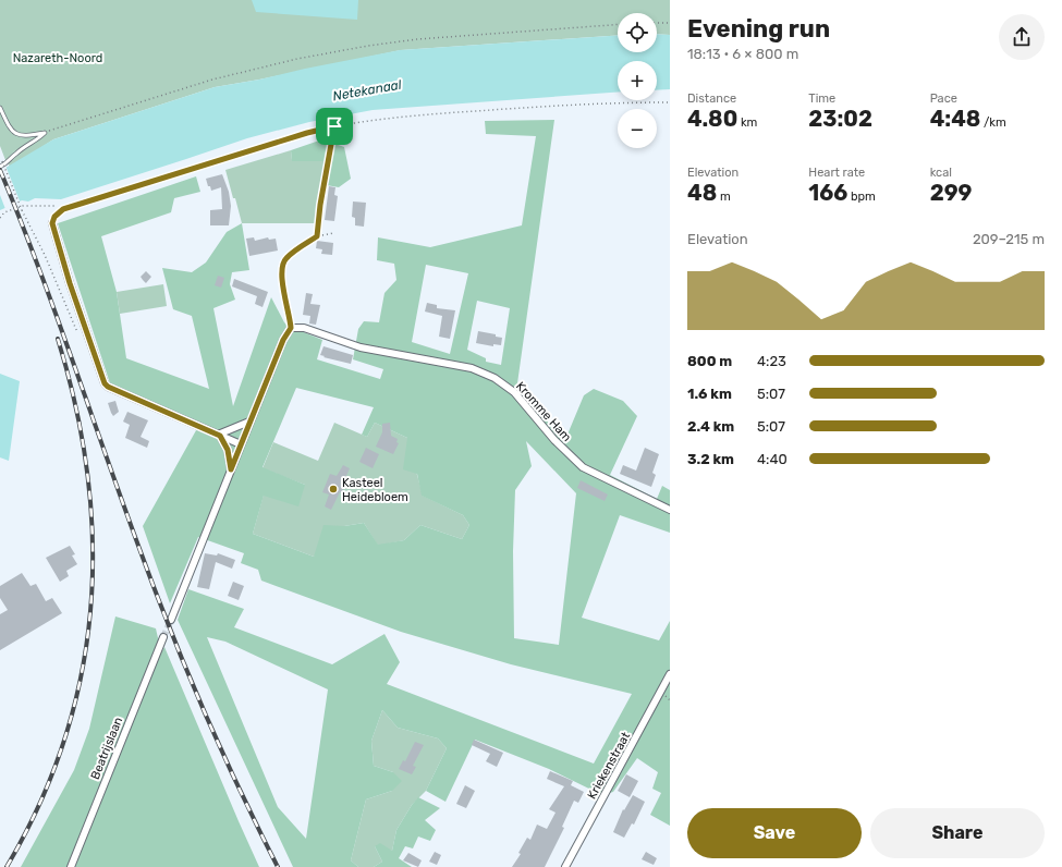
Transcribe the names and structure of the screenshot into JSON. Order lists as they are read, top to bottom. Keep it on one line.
{"streets":{"street":["Kromme Ham","Beatrijslaan","Kriekenstraat"]},"water":["Netekanaal"],"parks":["Nazareth-Noord"],"places":["Kasteel Heidebloem"],"page":{"heading":["Evening run","18:13 · 6 × 800 m"],"map_buttons":["+","−"],"stats":[["Distance","4.80 km"],["Time","23:02"],["Pace","4:48 /km"],["Elevation","48 m"],["Heart rate","166 bpm"],["kcal","299"]],"chart":["Elevation","209–215 m"],"list":[{"name":"800 m","note":"4:23"},{"name":"1.6 km","note":"5:07"},{"name":"2.4 km","note":"5:07"},{"name":"3.2 km","note":"4:40"}],"buttons":["Save","Share"]}}
